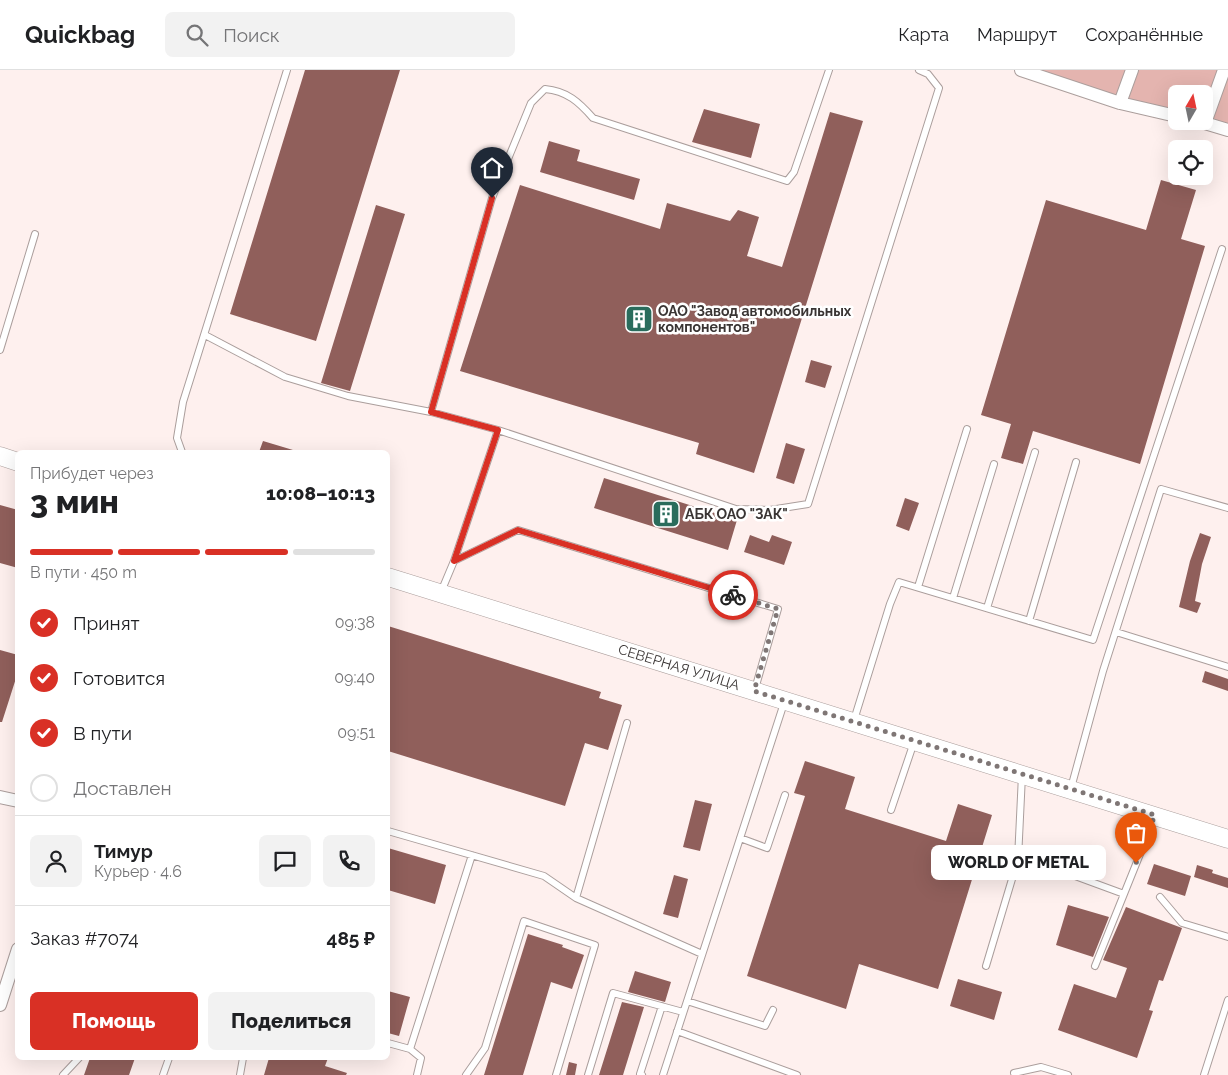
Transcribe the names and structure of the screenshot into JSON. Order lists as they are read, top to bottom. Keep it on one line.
{"streets":{"main road":["СЕВЕРНАЯ УЛИЦА"]},"places":{"building":["ОАО \"Завод автомобильных компонентов\"","АБК ОАО \"ЗАК\""],"other":["WORLD OF METAL"]},"north":"top","page":{"header":"Quickbag","search":"Поиск","nav":["Карта","Маршрут","Сохранённые"],"heading":["3 мин","Прибудет через","10:08–10:13"],"panel":["Тимур","Курьер · 4.6","Заказ #7074","485 ₽"],"bar":"В пути · 450 m","list":[["Принят","09:38"],["Готовится","09:40"],["В пути","09:51"],"Доставлен"],"bubble":"WORLD OF METAL","buttons":["Помощь","Поделиться"]}}
